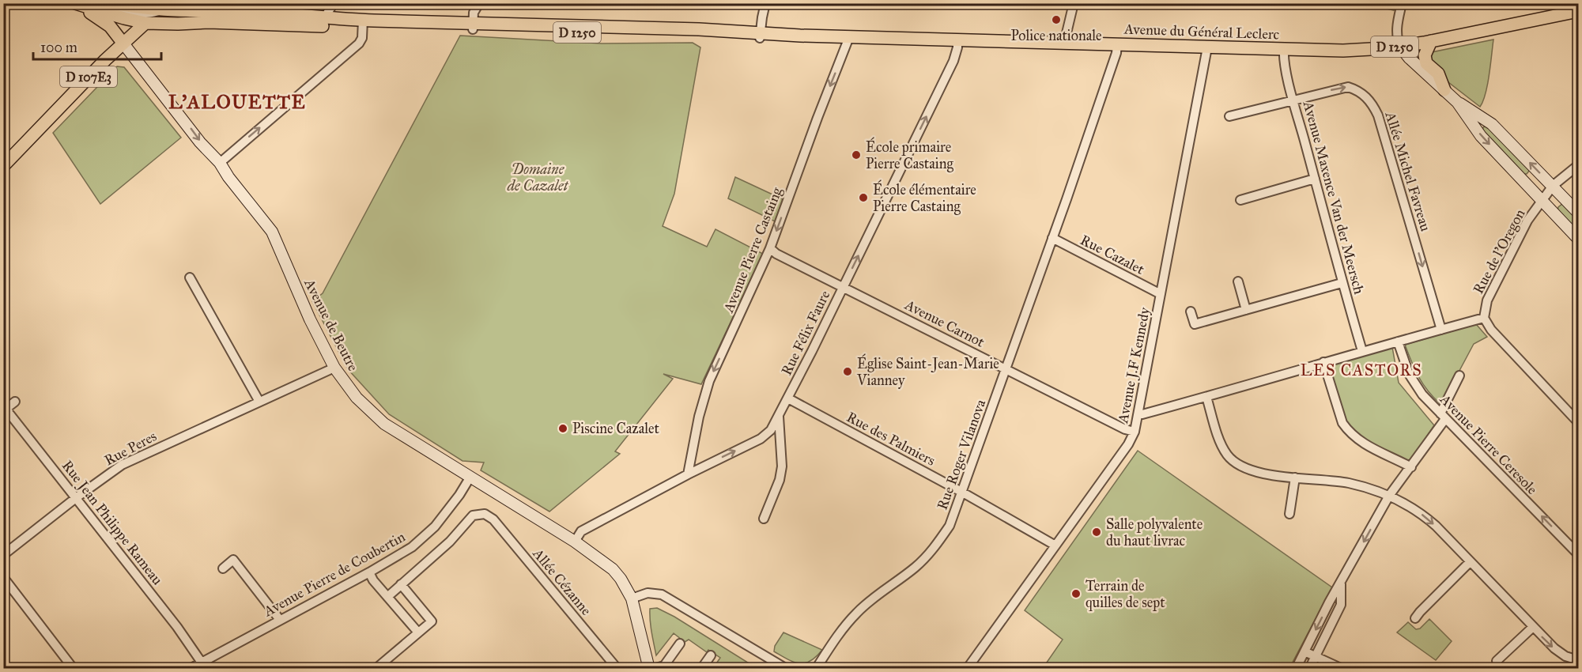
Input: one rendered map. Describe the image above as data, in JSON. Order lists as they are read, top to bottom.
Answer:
{
  "streets": {
    "main road": ["Avenue du Général Leclerc", "D 1250", "D 107E3"],
    "street": [
      "Allée Michel Favreau",
      "Avenue Maxence Van der Meersch",
      "Avenue Pierre Castaing",
      "Rue de l'Oregon",
      "Rue Cazalet",
      "Avenue Carnot",
      "Avenue de Beutre",
      "Rue Félix Faure",
      "Avenue J.F Kennedy",
      "Rue des Palmiers",
      "Avenue Pierre Ceresole",
      "Rue Peres",
      "Rue Roger Vilanova",
      "Rue Jean Philippe Rameau",
      "Avenue Pierre de Coubertin",
      "Allée Cézanne"
    ]
  },
  "crossings": [
    ["Avenue du Général Leclerc", "D 1250"],
    ["Avenue du Général Leclerc", "Avenue Maxence Van der Meersch"],
    ["Avenue du Général Leclerc", "Avenue Pierre Castaing"],
    ["Avenue du Général Leclerc", "Rue Félix Faure"],
    ["Avenue du Général Leclerc", "Avenue J.F Kennedy"],
    ["Avenue du Général Leclerc", "Rue Roger Vilanova"],
    ["D 107E3", "Avenue de Beutre"],
    ["Allée Michel Favreau", "Avenue Maxence Van der Meersch"],
    ["Avenue Pierre Castaing", "Avenue Carnot"],
    ["Avenue Pierre Castaing", "Rue Félix Faure"],
    ["Rue Cazalet", "Avenue J.F Kennedy"],
    ["Rue Cazalet", "Rue Roger Vilanova"],
    ["Avenue Carnot", "Rue Félix Faure"],
    ["Avenue Carnot", "Avenue J.F Kennedy"],
    ["Avenue Carnot", "Rue Roger Vilanova"],
    ["Avenue de Beutre", "Rue Félix Faure"],
    ["Avenue de Beutre", "Rue Peres"],
    ["Avenue de Beutre", "Avenue Pierre de Coubertin"],
    ["Rue Félix Faure", "Rue des Palmiers"],
    ["Avenue J.F Kennedy", "Rue des Palmiers"],
    ["Rue des Palmiers", "Rue Roger Vilanova"],
    ["Rue Peres", "Rue Jean Philippe Rameau"],
    ["Rue Jean Philippe Rameau", "Avenue Pierre de Coubertin"]
  ],
  "one_way": [
    "Allée Michel Favreau",
    "Avenue Pierre Castaing",
    "Rue Félix Faure",
    "Avenue Pierre Ceresole"
  ],
  "districts": ["L'ALOUETTE", "LES CASTORS"],
  "parks": ["Domaine de Cazalet"],
  "places": [
    "Police nationale",
    "École primaire Pierre Castaing",
    "École élémentaire Pierre Castaing",
    "Église Saint-Jean-Marie Vianney",
    "Piscine Cazalet",
    "Salle polyvalente du haut livrac",
    "Terrain de quilles de sept"
  ],
  "scale_bar": "100 m"
}
